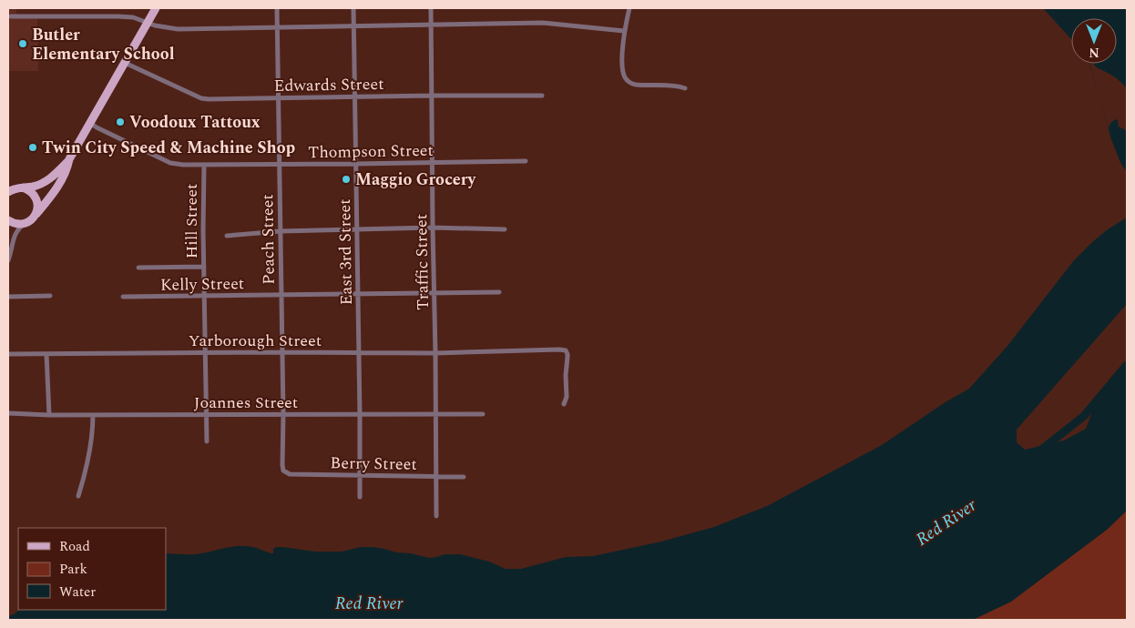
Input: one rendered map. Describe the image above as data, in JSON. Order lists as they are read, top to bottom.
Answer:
{
  "streets": {
    "street": [
      "Edwards Street",
      "Thompson Street",
      "Hill Street",
      "Peach Street",
      "East 3rd Street",
      "Traffic Street",
      "Kelly Street",
      "Yarborough Street",
      "Joannes Street",
      "Berry Street"
    ]
  },
  "crossings": [
    ["Edwards Street", "Peach Street"],
    ["Edwards Street", "East 3rd Street"],
    ["Edwards Street", "Traffic Street"],
    ["Thompson Street", "Hill Street"],
    ["Thompson Street", "Peach Street"],
    ["Thompson Street", "East 3rd Street"],
    ["Thompson Street", "Traffic Street"],
    ["Hill Street", "Kelly Street"],
    ["Hill Street", "Yarborough Street"],
    ["Hill Street", "Joannes Street"],
    ["Peach Street", "Kelly Street"],
    ["Peach Street", "Yarborough Street"],
    ["Peach Street", "Joannes Street"],
    ["Peach Street", "Berry Street"],
    ["East 3rd Street", "Kelly Street"],
    ["East 3rd Street", "Yarborough Street"],
    ["East 3rd Street", "Joannes Street"],
    ["East 3rd Street", "Berry Street"],
    ["Traffic Street", "Kelly Street"],
    ["Traffic Street", "Yarborough Street"],
    ["Traffic Street", "Joannes Street"],
    ["Traffic Street", "Berry Street"]
  ],
  "water": ["Red River"],
  "places": [
    "Butler Elementary School",
    "Voodoux Tattoux",
    "Twin City Speed & Machine Shop",
    "Maggio Grocery"
  ],
  "legend": ["Road", "Park", "Water"],
  "north": "bottom"
}
